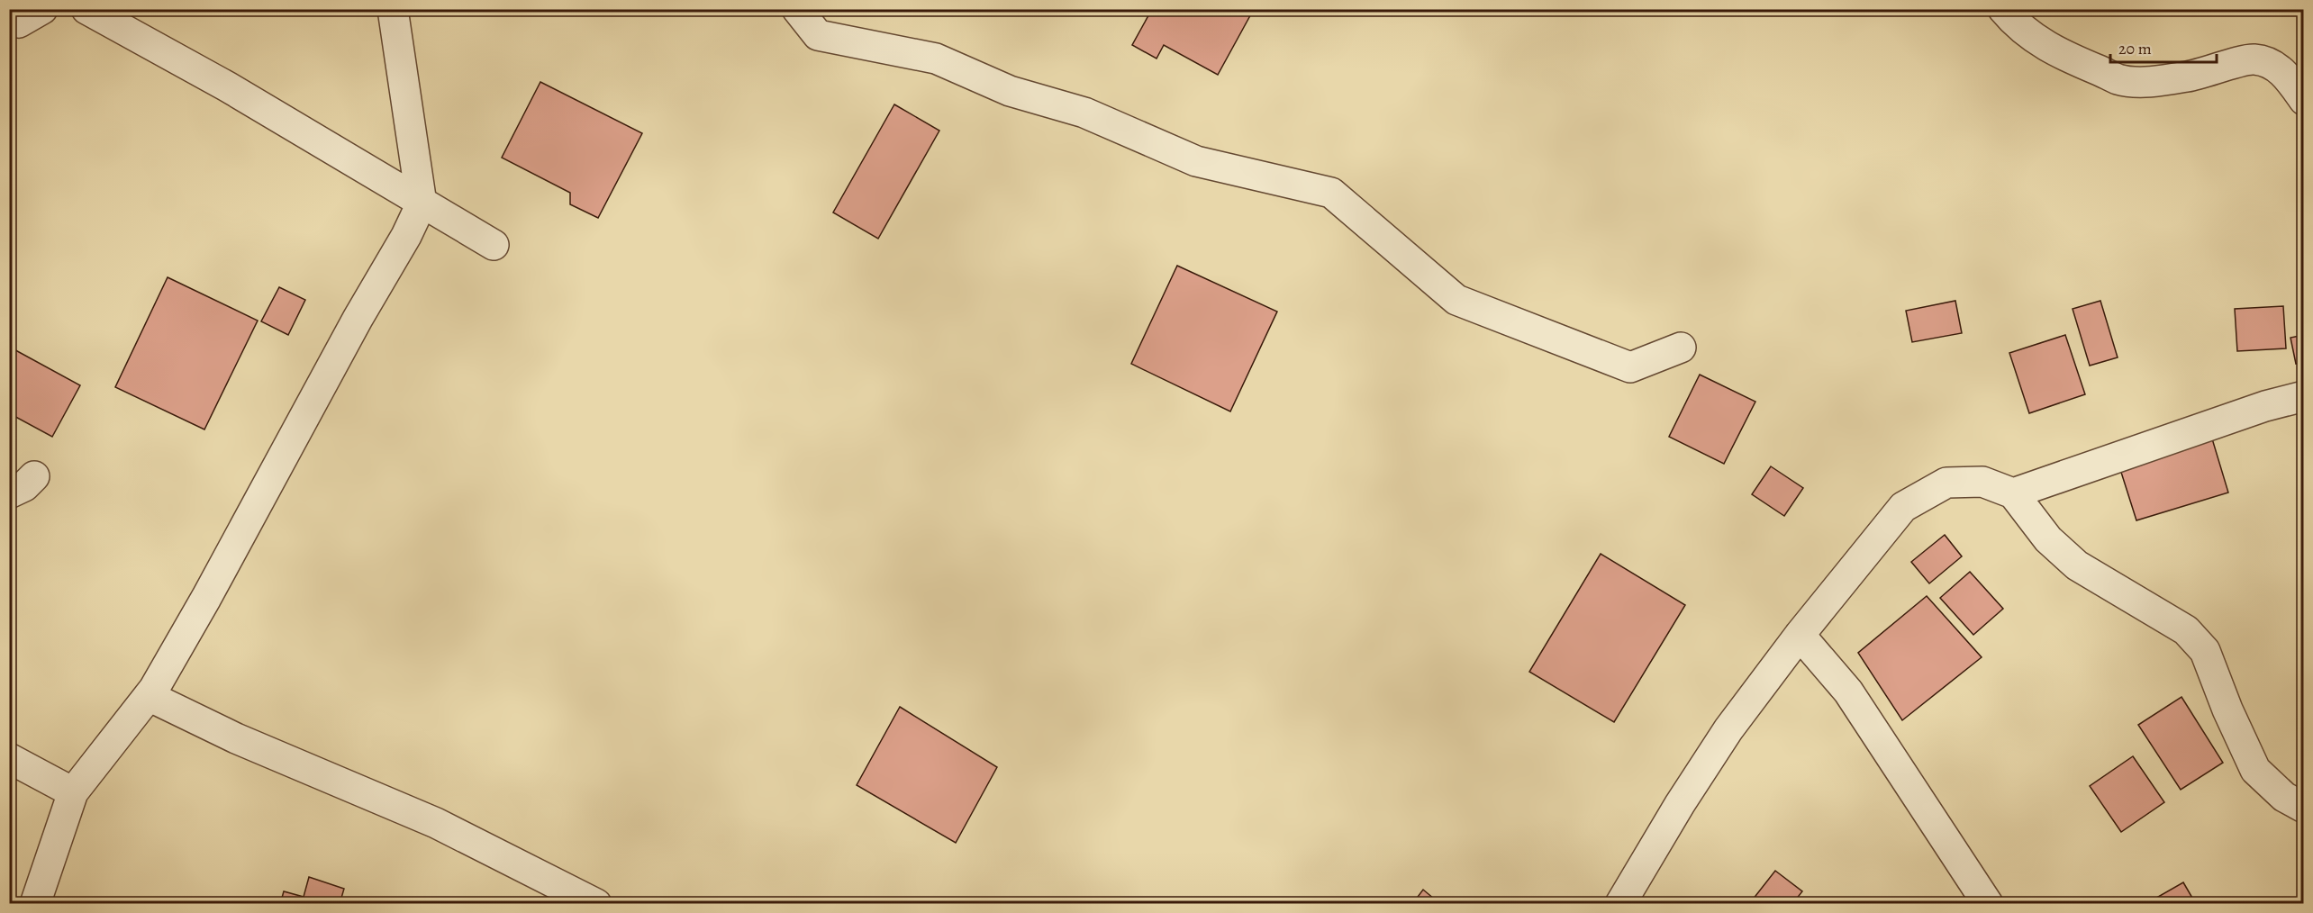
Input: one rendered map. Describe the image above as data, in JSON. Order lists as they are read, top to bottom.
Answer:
{
  "scale_bar": "20 m"
}
